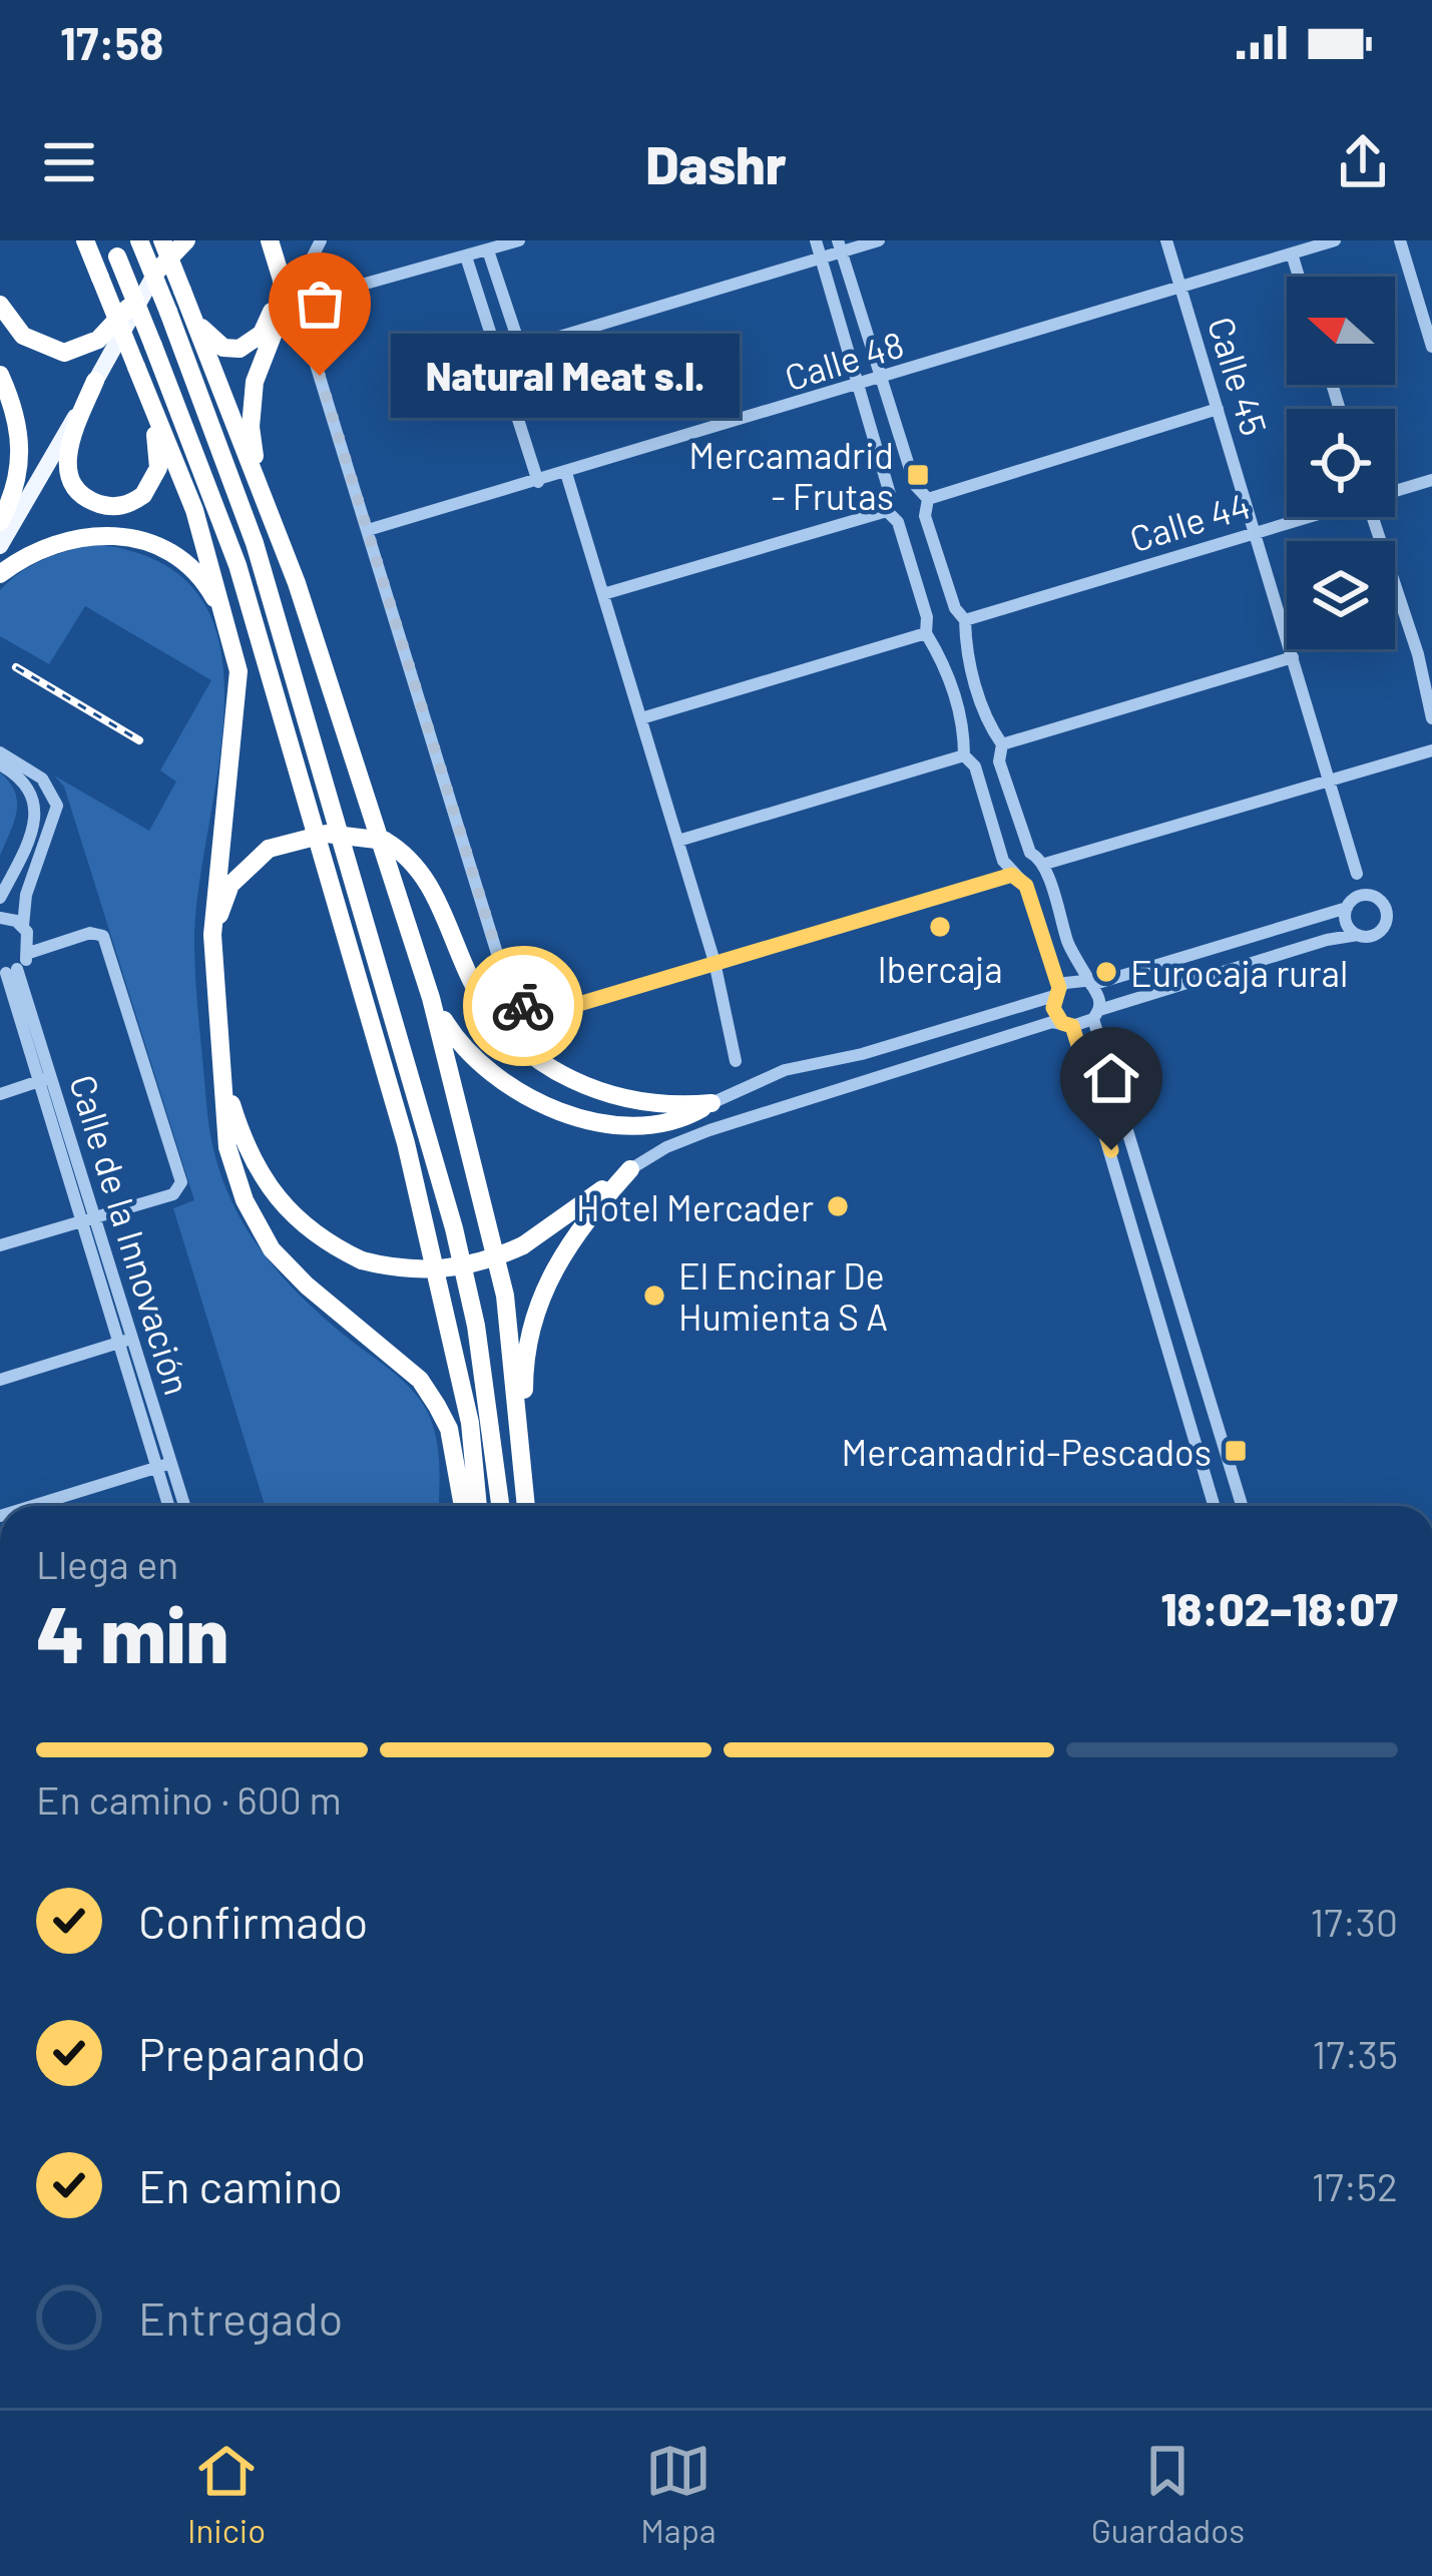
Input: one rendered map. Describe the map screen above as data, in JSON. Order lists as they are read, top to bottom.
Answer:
{
  "streets": {
    "street": [
      "Calle 48",
      "Calle 45",
      "Calle 44",
      "Calle de la Innovación"
    ]
  },
  "crossings": [
    ["Calle 48", "Calle 45"],
    ["Calle 45", "Calle 44"]
  ],
  "places": {
    "other": [
      "Natural Meat s.l.",
      "Ibercaja",
      "Eurocaja rural",
      "Hotel Mercader",
      "El Encinar De Humienta S A"
    ],
    "transit": ["Mercamadrid - Frutas", "Mercamadrid-Pescados"]
  },
  "north": "left",
  "page": {
    "status": "17:58",
    "header": "Dashr",
    "bubble": "Natural Meat s.l.",
    "heading": ["4 min", "Llega en", "18:02–18:07"],
    "bar": "En camino · 600 m",
    "list": [
      ["Confirmado", "17:30"],
      ["Preparando", "17:35"],
      ["En camino", "17:52"],
      "Entregado"
    ],
    "tabs": ["Inicio", "Mapa", "Guardados"]
  }
}
